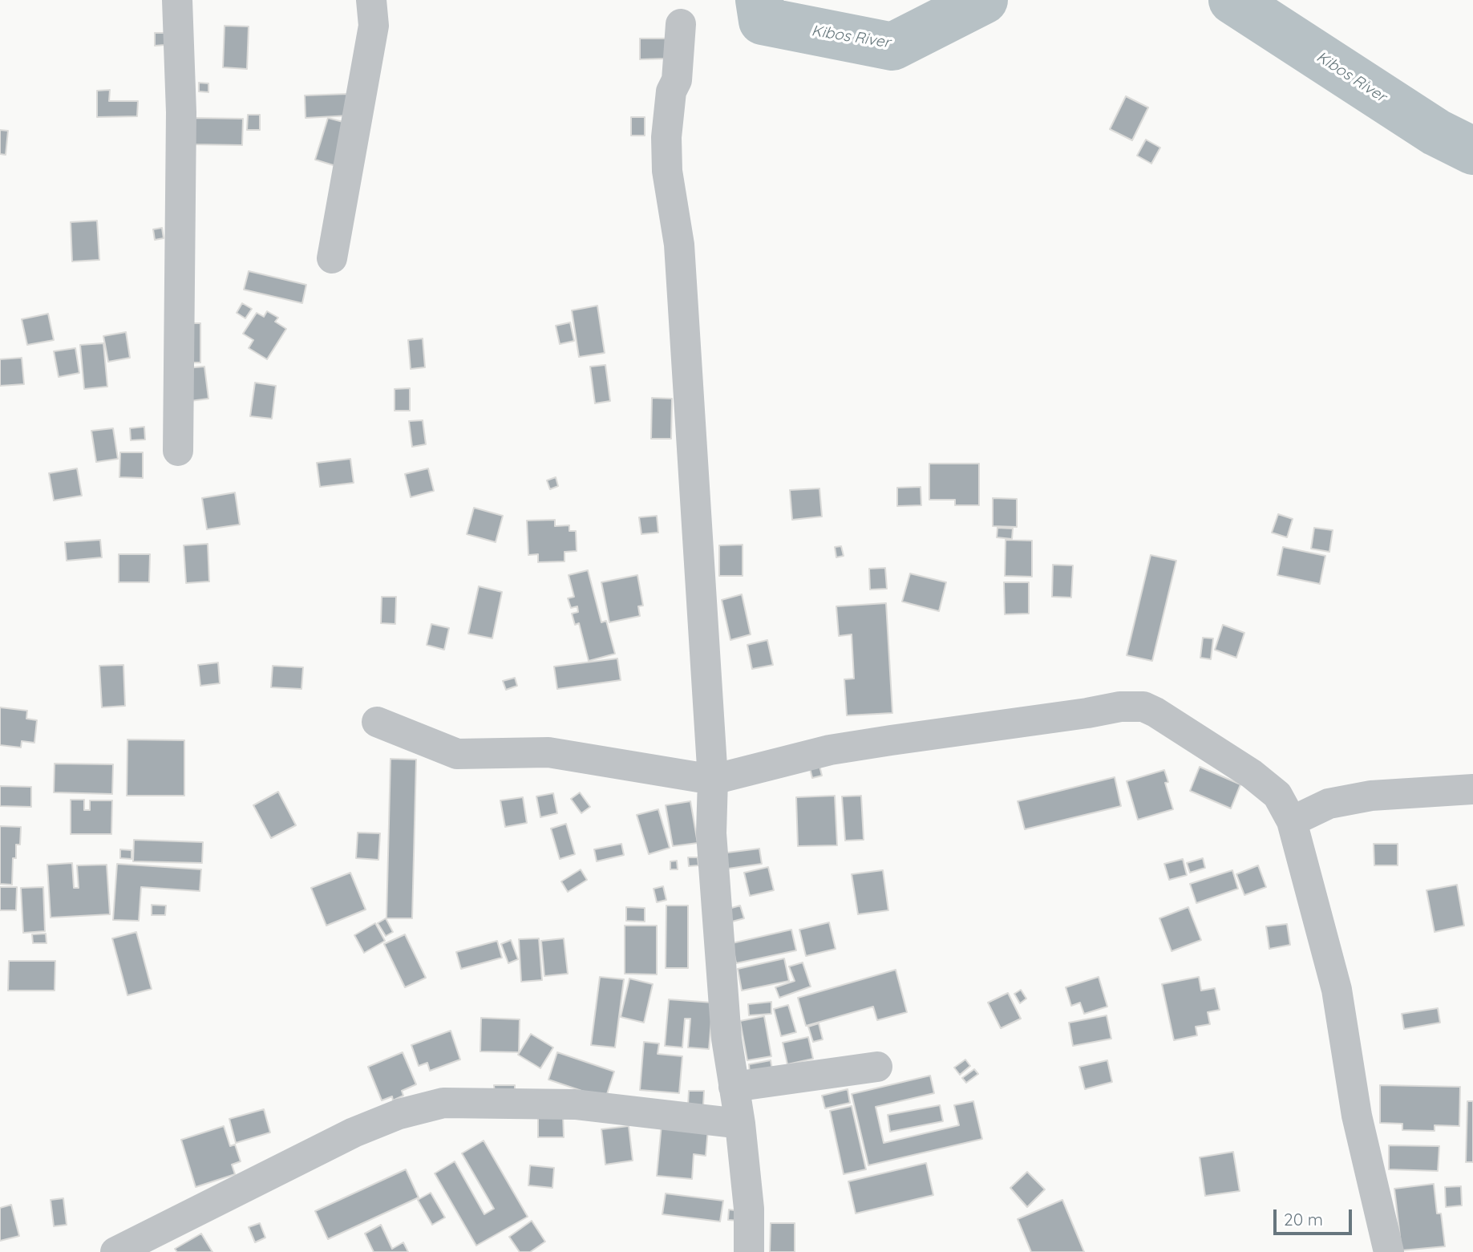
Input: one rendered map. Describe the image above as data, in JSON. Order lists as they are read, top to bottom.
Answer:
{
  "water": ["Kibos River"],
  "scale_bar": "20 m"
}
